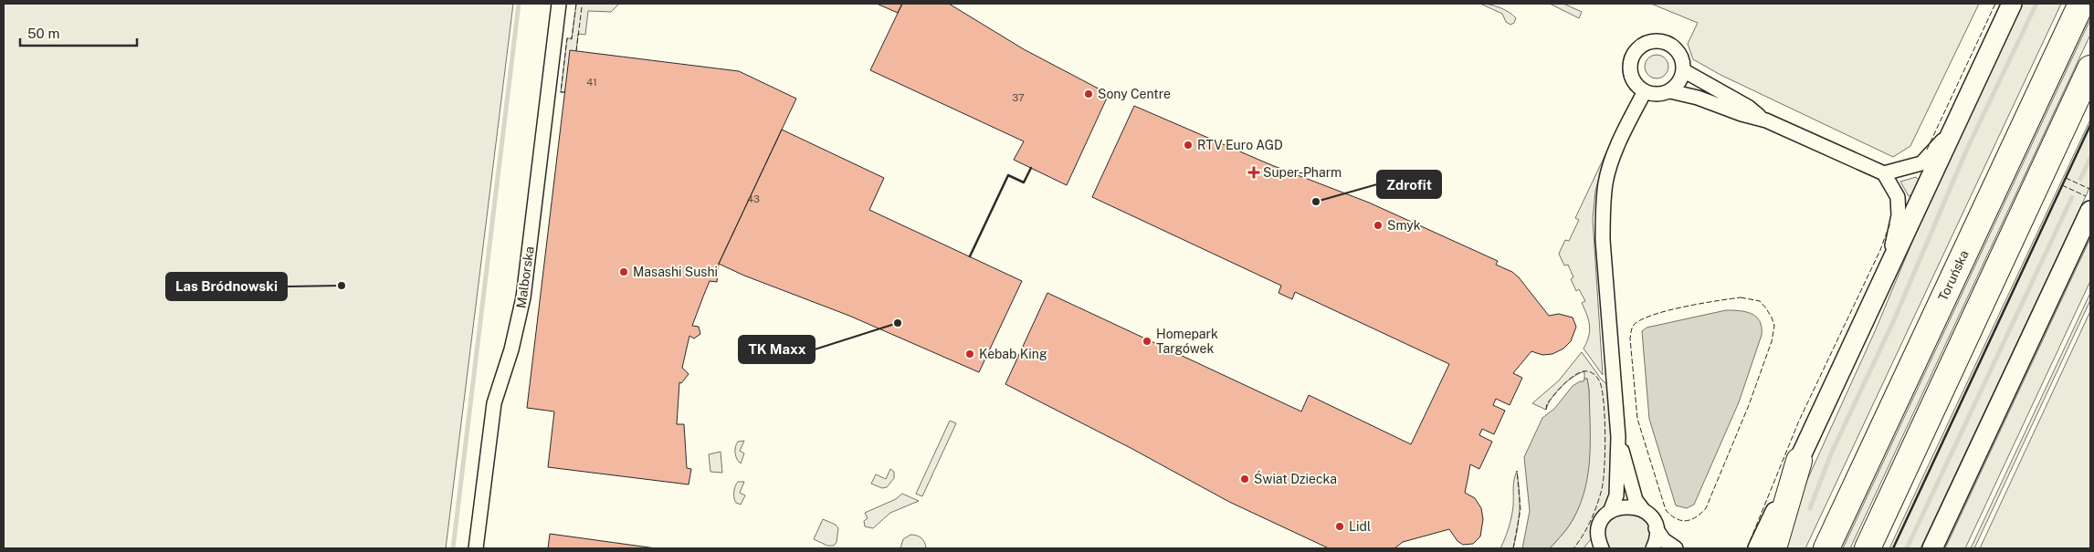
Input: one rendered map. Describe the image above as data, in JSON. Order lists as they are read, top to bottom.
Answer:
{
  "streets": {
    "highway": ["Toruńska"],
    "street": ["Malborska"]
  },
  "places": {
    "other": [
      "Sony Centre",
      "RTV Euro AGD",
      "Zdrofit",
      "Smyk",
      "Masashi Sushi",
      "Las Bródnowski",
      "TK Maxx",
      "Homepark Targówek",
      "Kebab King",
      "Świat Dziecka",
      "Lidl"
    ],
    "health": ["Super-Pharm"]
  },
  "house_numbers": ["41", "37", "43"],
  "scale_bar": "50 m"
}
